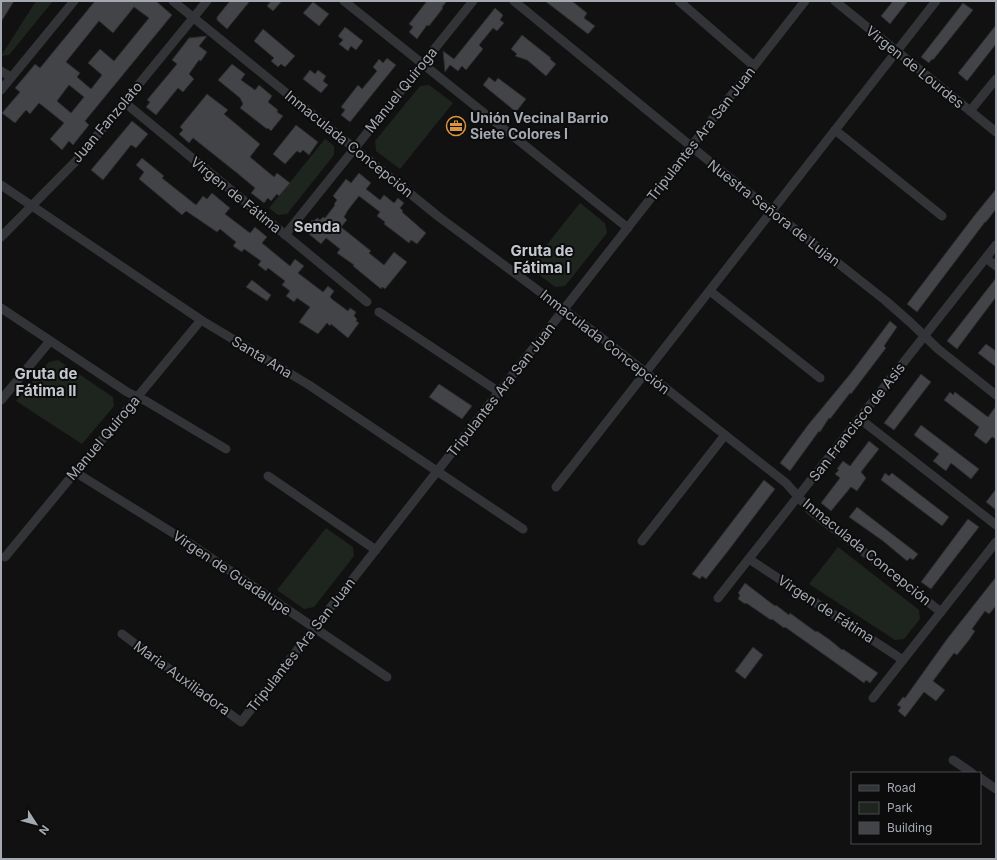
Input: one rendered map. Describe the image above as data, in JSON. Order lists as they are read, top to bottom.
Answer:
{
  "streets": {
    "street": [
      "Virgen de Lourdes",
      "Manuel Quiroga",
      "Juan Fanzolato",
      "Tripulantes Ara San Juan",
      "Inmaculada Concepción",
      "Virgen de Fátima",
      "Nuestra Señora de Lujan",
      "Santa Ana",
      "San Francisco de Asis",
      "Virgen de Guadalupe",
      "Maria Auxiliadora"
    ]
  },
  "crossings": [
    ["Manuel Quiroga", "Inmaculada Concepción"],
    ["Manuel Quiroga", "Virgen de Fátima"],
    ["Manuel Quiroga", "Santa Ana"],
    ["Manuel Quiroga", "Virgen de Guadalupe"],
    ["Juan Fanzolato", "Inmaculada Concepción"],
    ["Juan Fanzolato", "Virgen de Fátima"],
    ["Juan Fanzolato", "Santa Ana"],
    ["Tripulantes Ara San Juan", "Inmaculada Concepción"],
    ["Tripulantes Ara San Juan", "Nuestra Señora de Lujan"],
    ["Tripulantes Ara San Juan", "Santa Ana"],
    ["Tripulantes Ara San Juan", "Virgen de Guadalupe"],
    ["Tripulantes Ara San Juan", "Maria Auxiliadora"],
    ["Inmaculada Concepción", "San Francisco de Asis"],
    ["Virgen de Fátima", "San Francisco de Asis"],
    ["Nuestra Señora de Lujan", "San Francisco de Asis"]
  ],
  "districts": ["Senda", "Gruta de Fátima I", "Gruta de Fátima II"],
  "places": {
    "office": ["Unión Vecinal Barrio Siete Colores I"]
  },
  "legend": ["Road", "Park", "Building"],
  "north": "bottom right"
}
